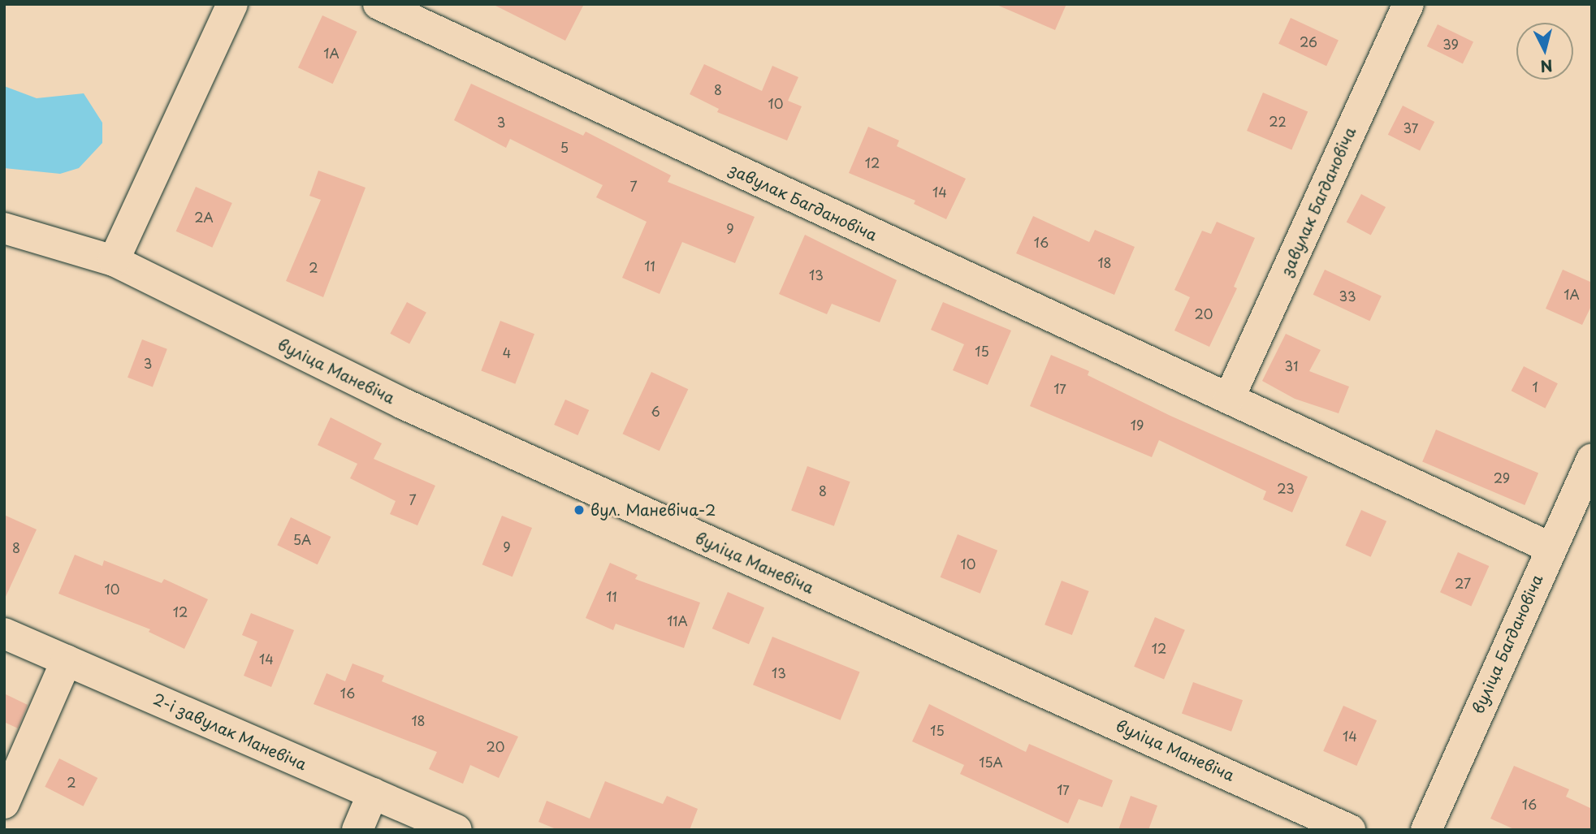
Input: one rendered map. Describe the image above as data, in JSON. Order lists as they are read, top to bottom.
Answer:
{
  "streets": {
    "street": [
      "завулак Багдановіча",
      "вуліца Маневіча",
      "вуліца Багдановіча",
      "2-і завулак Маневіча"
    ]
  },
  "crossings": [
    ["завулак Багдановіча", "вуліца Багдановіча"]
  ],
  "places": ["вул. Маневіча-2"],
  "house_numbers": [
    "26",
    "39",
    "1А",
    "8",
    "10",
    "22",
    "3",
    "37",
    "5",
    "12",
    "7",
    "14",
    "2А",
    "9",
    "16",
    "18",
    "11",
    "2",
    "13",
    "1А",
    "33",
    "20",
    "15",
    "4",
    "3",
    "31",
    "1",
    "17",
    "6",
    "19",
    "29",
    "23",
    "8",
    "7",
    "5А",
    "9",
    "8",
    "10",
    "27",
    "10",
    "11",
    "12",
    "11А",
    "12",
    "14",
    "13",
    "16",
    "18",
    "15",
    "14",
    "20",
    "15А",
    "2",
    "17",
    "16"
  ],
  "north": "bottom"
}
